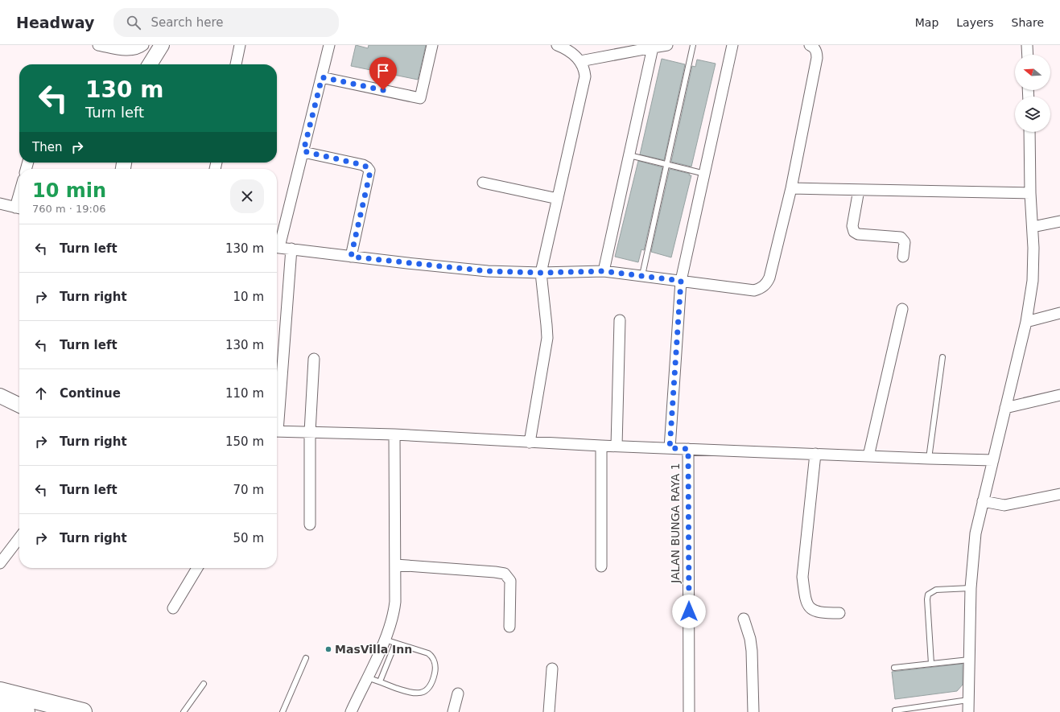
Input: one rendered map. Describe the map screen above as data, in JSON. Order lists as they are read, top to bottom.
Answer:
{
  "streets": {
    "street": ["JALAN BUNGA RAYA 1"]
  },
  "places": ["MasVilla Inn"],
  "north": "left",
  "page": {
    "header": "Headway",
    "search": "Search here",
    "nav": ["Map", "Layers", "Share"],
    "turn": ["130 m", "Turn left"],
    "then": "Then",
    "heading": ["10 min", "760 m · 19:06"],
    "list": [
      {
        "name": "Turn left",
        "value": "130 m"
      },
      {
        "name": "Turn right",
        "value": "10 m"
      },
      {
        "name": "Turn left",
        "value": "130 m"
      },
      {
        "name": "Continue",
        "value": "110 m"
      },
      {
        "name": "Turn right",
        "value": "150 m"
      },
      {
        "name": "Turn left",
        "value": "70 m"
      },
      {
        "name": "Turn right",
        "value": "50 m"
      }
    ]
  }
}
